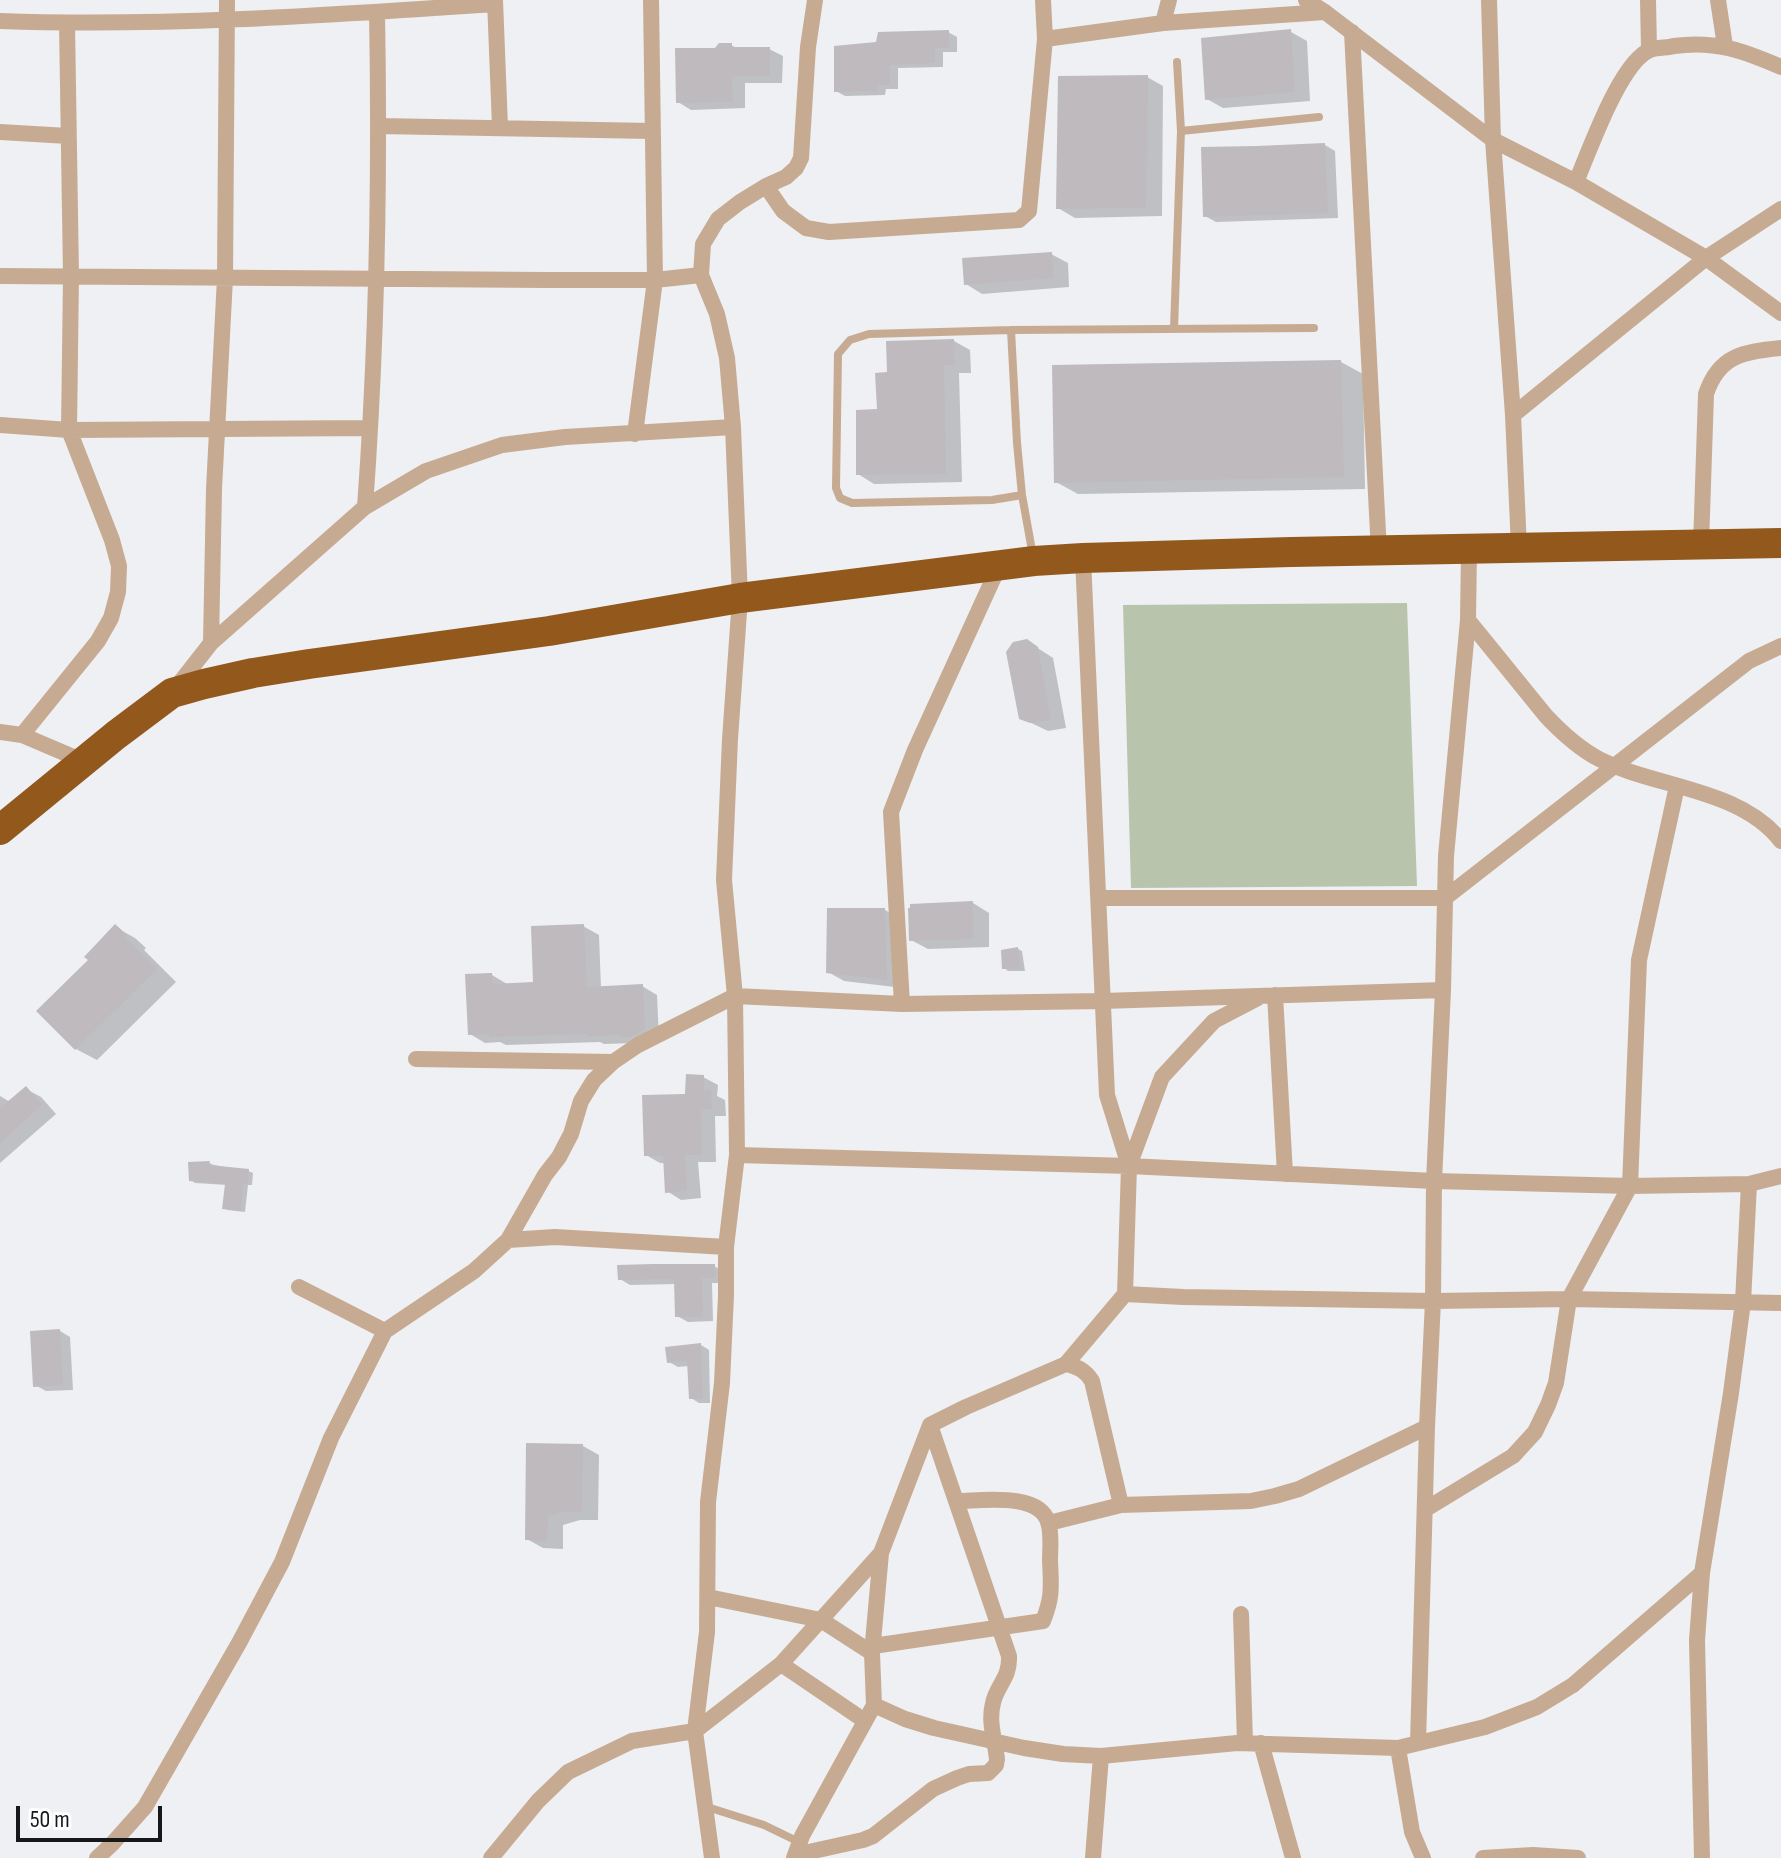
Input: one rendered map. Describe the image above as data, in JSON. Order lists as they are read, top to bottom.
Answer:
{
  "scale_bar": "50 m"
}
